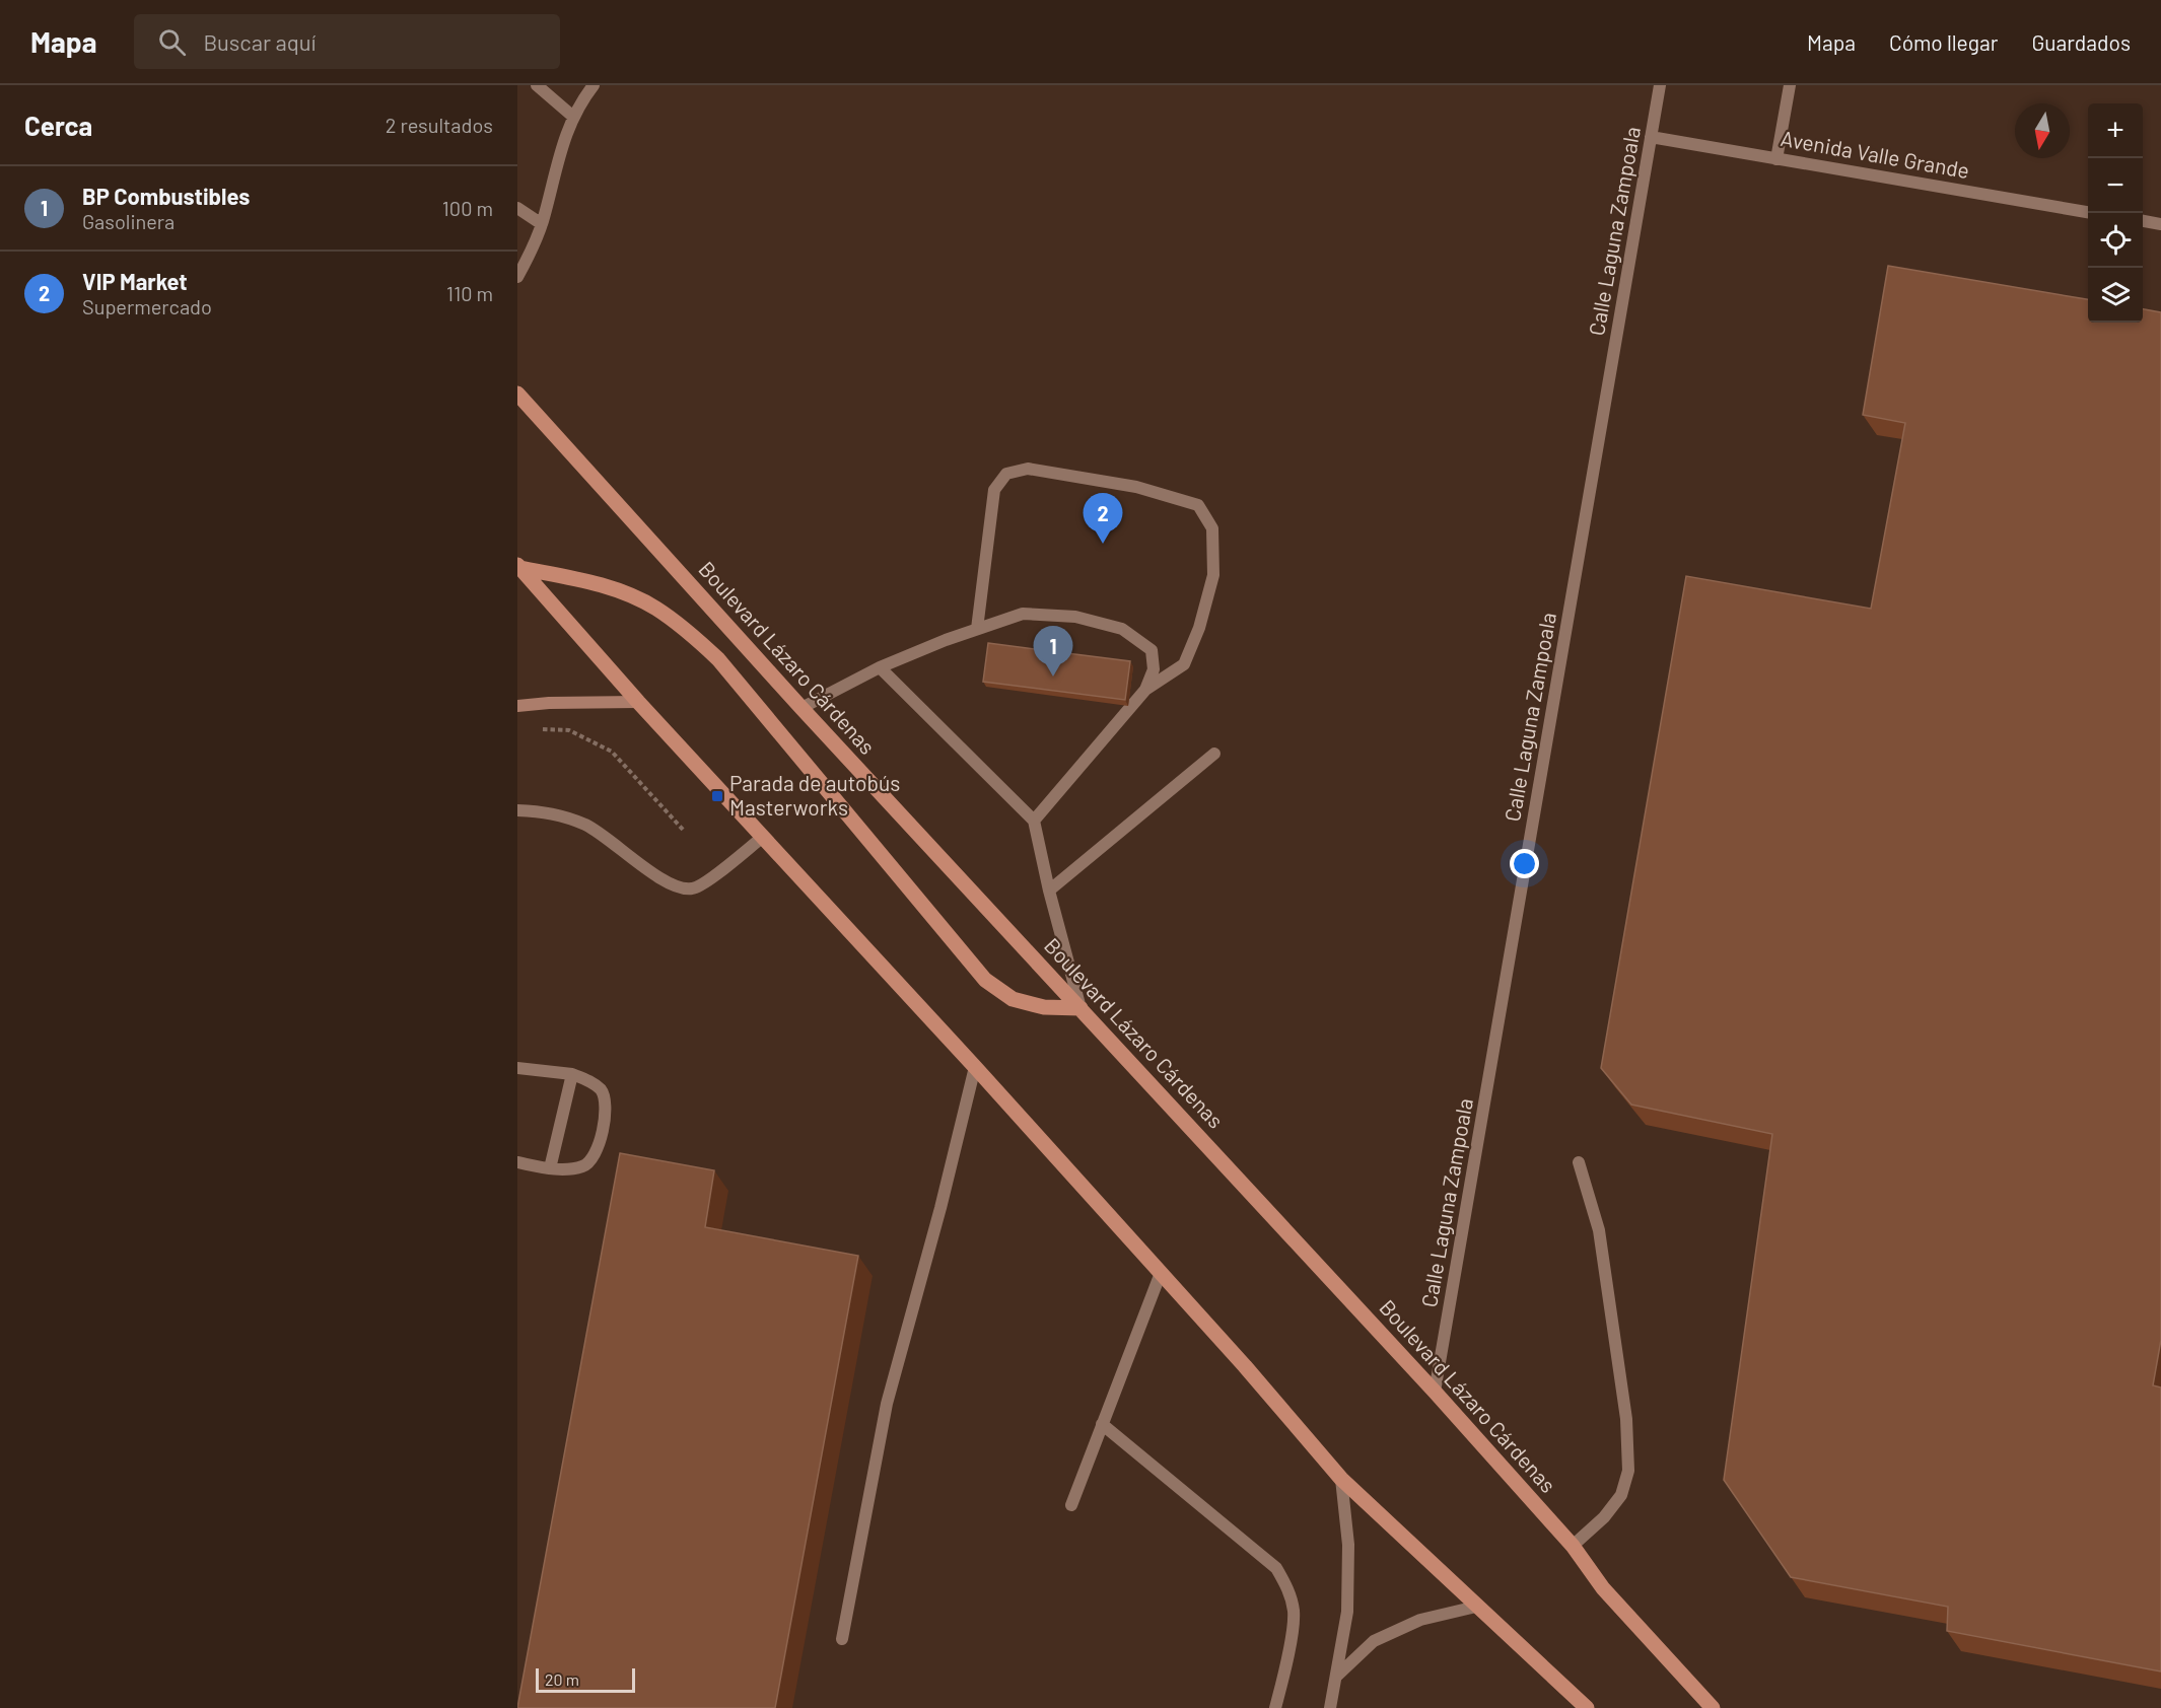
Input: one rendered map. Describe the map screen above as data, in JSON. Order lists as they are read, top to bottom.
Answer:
{
  "streets": {
    "main road": ["Boulevard Lázaro Cárdenas"],
    "street": ["Avenida Valle Grande", "Calle Laguna Zampoala"]
  },
  "crossings": [
    ["Avenida Valle Grande", "Calle Laguna Zampoala"],
    ["Calle Laguna Zampoala", "Boulevard Lázaro Cárdenas"]
  ],
  "places": {
    "transit": ["Parada de autobús Masterworks"]
  },
  "scale_bar": "20 m",
  "north": "bottom",
  "page": {
    "header": "Mapa",
    "search": "Buscar aquí",
    "nav": ["Mapa", "Cómo llegar", "Guardados"],
    "heading": ["Cerca", "2 resultados"],
    "map_buttons": ["+", "−"],
    "list": [
      {
        "mark": "1",
        "name": "BP Combustibles",
        "note": "Gasolinera",
        "value": "100 m"
      },
      {
        "mark": "2",
        "name": "VIP Market",
        "note": "Supermercado",
        "value": "110 m"
      }
    ],
    "pins": ["2", "1"],
    "scale": "20 m"
  }
}
